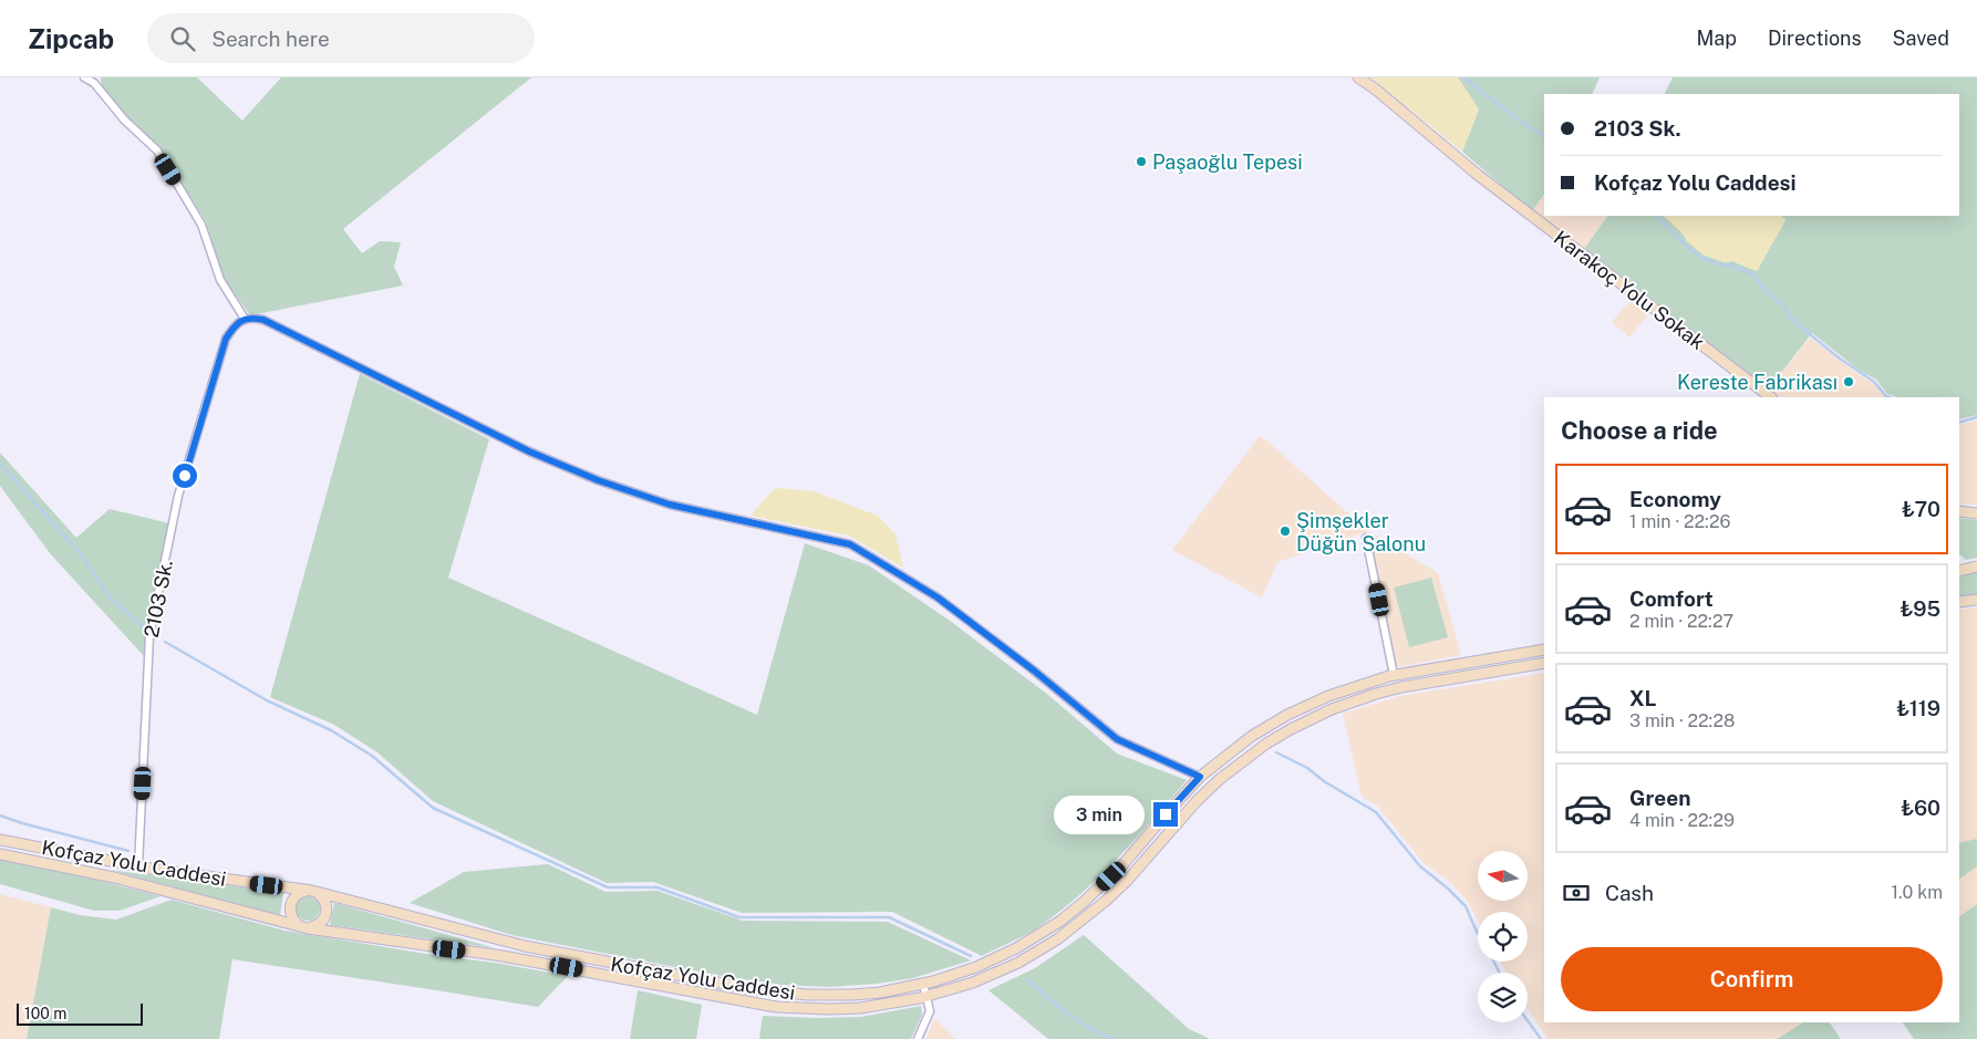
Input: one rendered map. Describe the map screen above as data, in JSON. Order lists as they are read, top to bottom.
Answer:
{
  "streets": {
    "main road": ["Karakoç Yolu Sokak", "Kofçaz Yolu Caddesi"],
    "street": ["2103 Sk."]
  },
  "crossings": [
    ["2103 Sk.", "Kofçaz Yolu Caddesi"]
  ],
  "places": ["Paşaoğlu Tepesi", "Kereste Fabrikası", "Şimşekler Düğün Salonu"],
  "scale_bar": "100 m",
  "north": "left",
  "page": {
    "header": "Zipcab",
    "search": "Search here",
    "nav": ["Map", "Directions", "Saved"],
    "banner": ["2103 Sk.", "Kofçaz Yolu Caddesi"],
    "heading": "Choose a ride",
    "list": [
      {
        "name": "Economy",
        "note": "1 min · 22:26",
        "value": "₺70"
      },
      {
        "name": "Comfort",
        "note": "2 min · 22:27",
        "value": "₺95"
      },
      {
        "name": "XL",
        "note": "3 min · 22:28",
        "value": "₺119"
      },
      {
        "name": "Green",
        "note": "4 min · 22:29",
        "value": "₺60"
      }
    ],
    "bubble": "3 min",
    "pay": ["Cash", "1.0 km"],
    "buttons": "Confirm",
    "scale": "100 m"
  }
}
